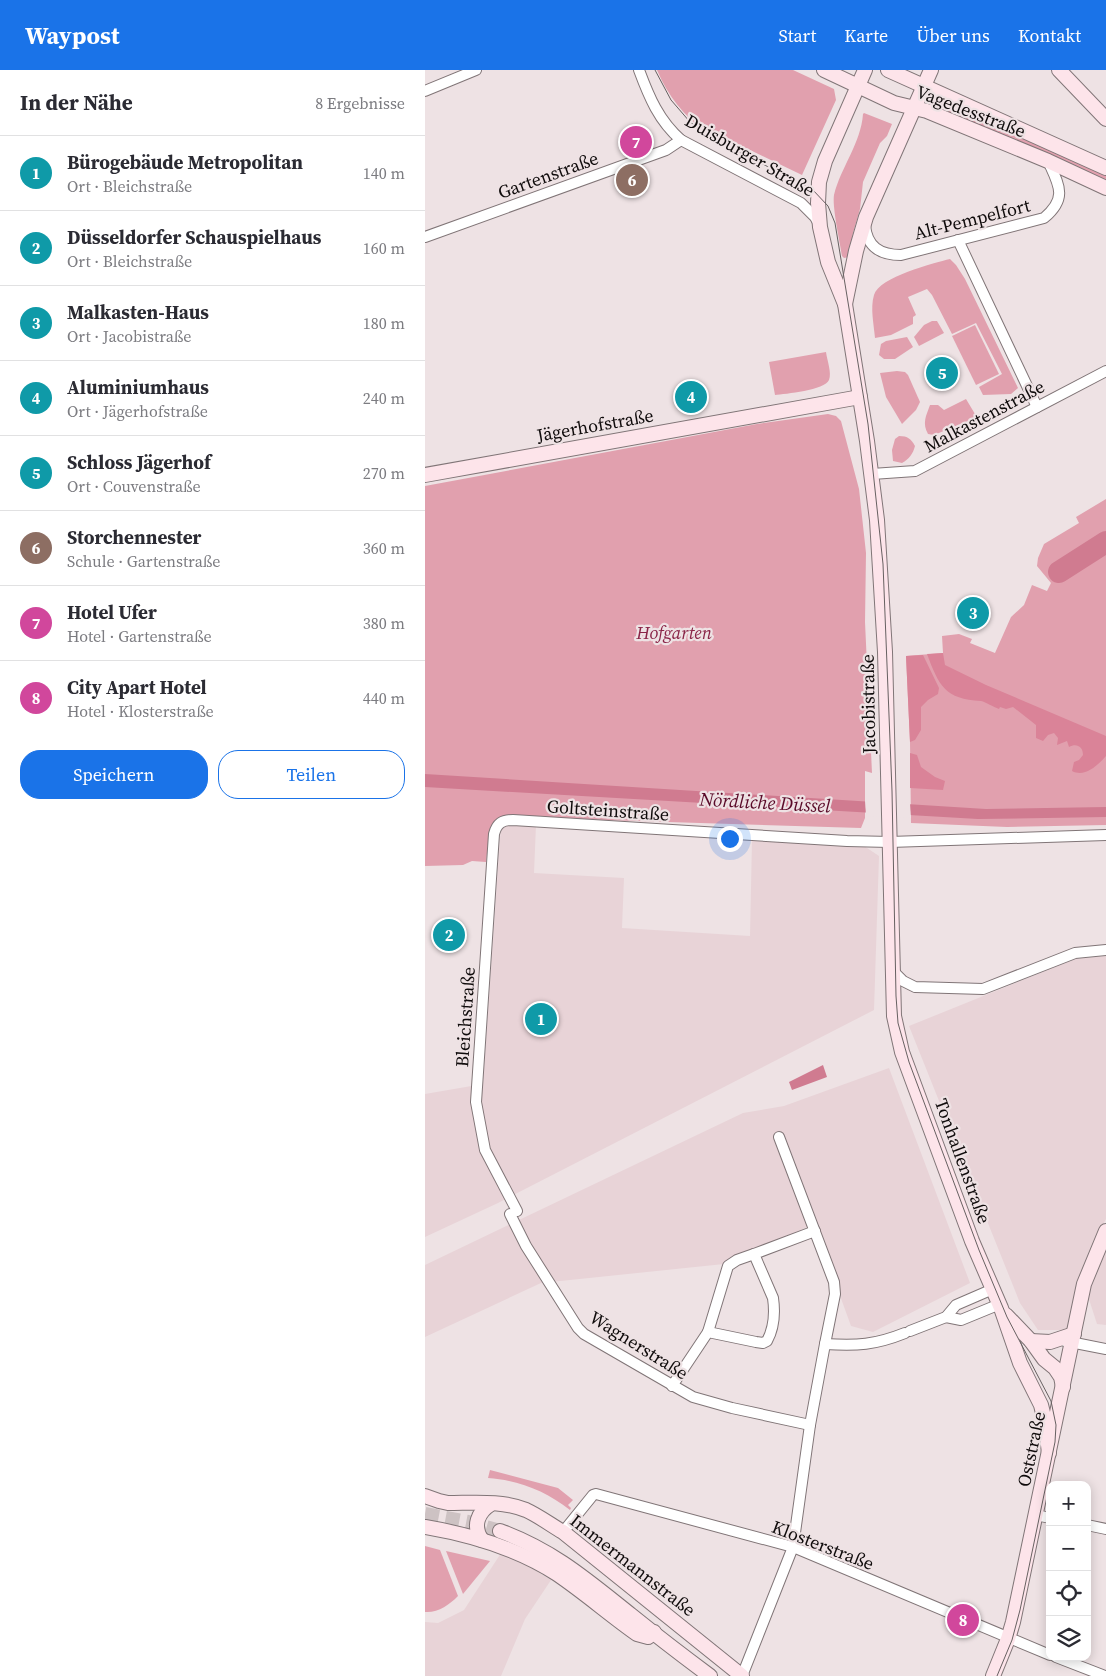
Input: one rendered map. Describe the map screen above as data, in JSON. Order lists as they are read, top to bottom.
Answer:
{
  "streets": {
    "main road": [
      "Vagedesstraße",
      "Duisburger Straße",
      "Jägerhofstraße",
      "Jacobistraße",
      "Tonhallenstraße",
      "Oststraße",
      "Immermannstraße"
    ],
    "street": [
      "Gartenstraße",
      "Alt-Pempelfort",
      "Malkastenstraße",
      "Goltsteinstraße",
      "Bleichstraße",
      "Wagnerstraße",
      "Klosterstraße"
    ]
  },
  "crossings": [
    ["Vagedesstraße", "Duisburger Straße"],
    ["Vagedesstraße", "Alt-Pempelfort"],
    ["Duisburger Straße", "Gartenstraße"],
    ["Duisburger Straße", "Alt-Pempelfort"],
    ["Duisburger Straße", "Jägerhofstraße"],
    ["Duisburger Straße", "Jacobistraße"],
    ["Malkastenstraße", "Jacobistraße"],
    ["Jägerhofstraße", "Jacobistraße"],
    ["Jacobistraße", "Goltsteinstraße"],
    ["Jacobistraße", "Tonhallenstraße"],
    ["Goltsteinstraße", "Bleichstraße"],
    ["Bleichstraße", "Wagnerstraße"],
    ["Tonhallenstraße", "Oststraße"],
    ["Oststraße", "Klosterstraße"],
    ["Klosterstraße", "Immermannstraße"]
  ],
  "water": ["Nördliche Düssel"],
  "parks": ["Hofgarten"],
  "page": {
    "header": "Waypost",
    "nav": [
      "Start",
      "Karte",
      "Über uns",
      "Kontakt"
    ],
    "heading": ["In der Nähe", "8 Ergebnisse"],
    "pins": [
      "7",
      "6",
      "5",
      "4",
      "3",
      "2",
      "1",
      "8"
    ],
    "list": [
      {
        "mark": "1",
        "name": "Bürogebäude Metropolitan",
        "note": "Ort · Bleichstraße",
        "value": "140 m"
      },
      {
        "mark": "2",
        "name": "Düsseldorfer Schauspielhaus",
        "note": "Ort · Bleichstraße",
        "value": "160 m"
      },
      {
        "mark": "3",
        "name": "Malkasten-Haus",
        "note": "Ort · Jacobistraße",
        "value": "180 m"
      },
      {
        "mark": "4",
        "name": "Aluminiumhaus",
        "note": "Ort · Jägerhofstraße",
        "value": "240 m"
      },
      {
        "mark": "5",
        "name": "Schloss Jägerhof",
        "note": "Ort · Couvenstraße",
        "value": "270 m"
      },
      {
        "mark": "6",
        "name": "Storchennester",
        "note": "Schule · Gartenstraße",
        "value": "360 m"
      },
      {
        "mark": "7",
        "name": "Hotel Ufer",
        "note": "Hotel · Gartenstraße",
        "value": "380 m"
      },
      {
        "mark": "8",
        "name": "City Apart Hotel",
        "note": "Hotel · Klosterstraße",
        "value": "440 m"
      }
    ],
    "buttons": ["Speichern", "Teilen"],
    "map_buttons": ["+", "−"]
  }
}
